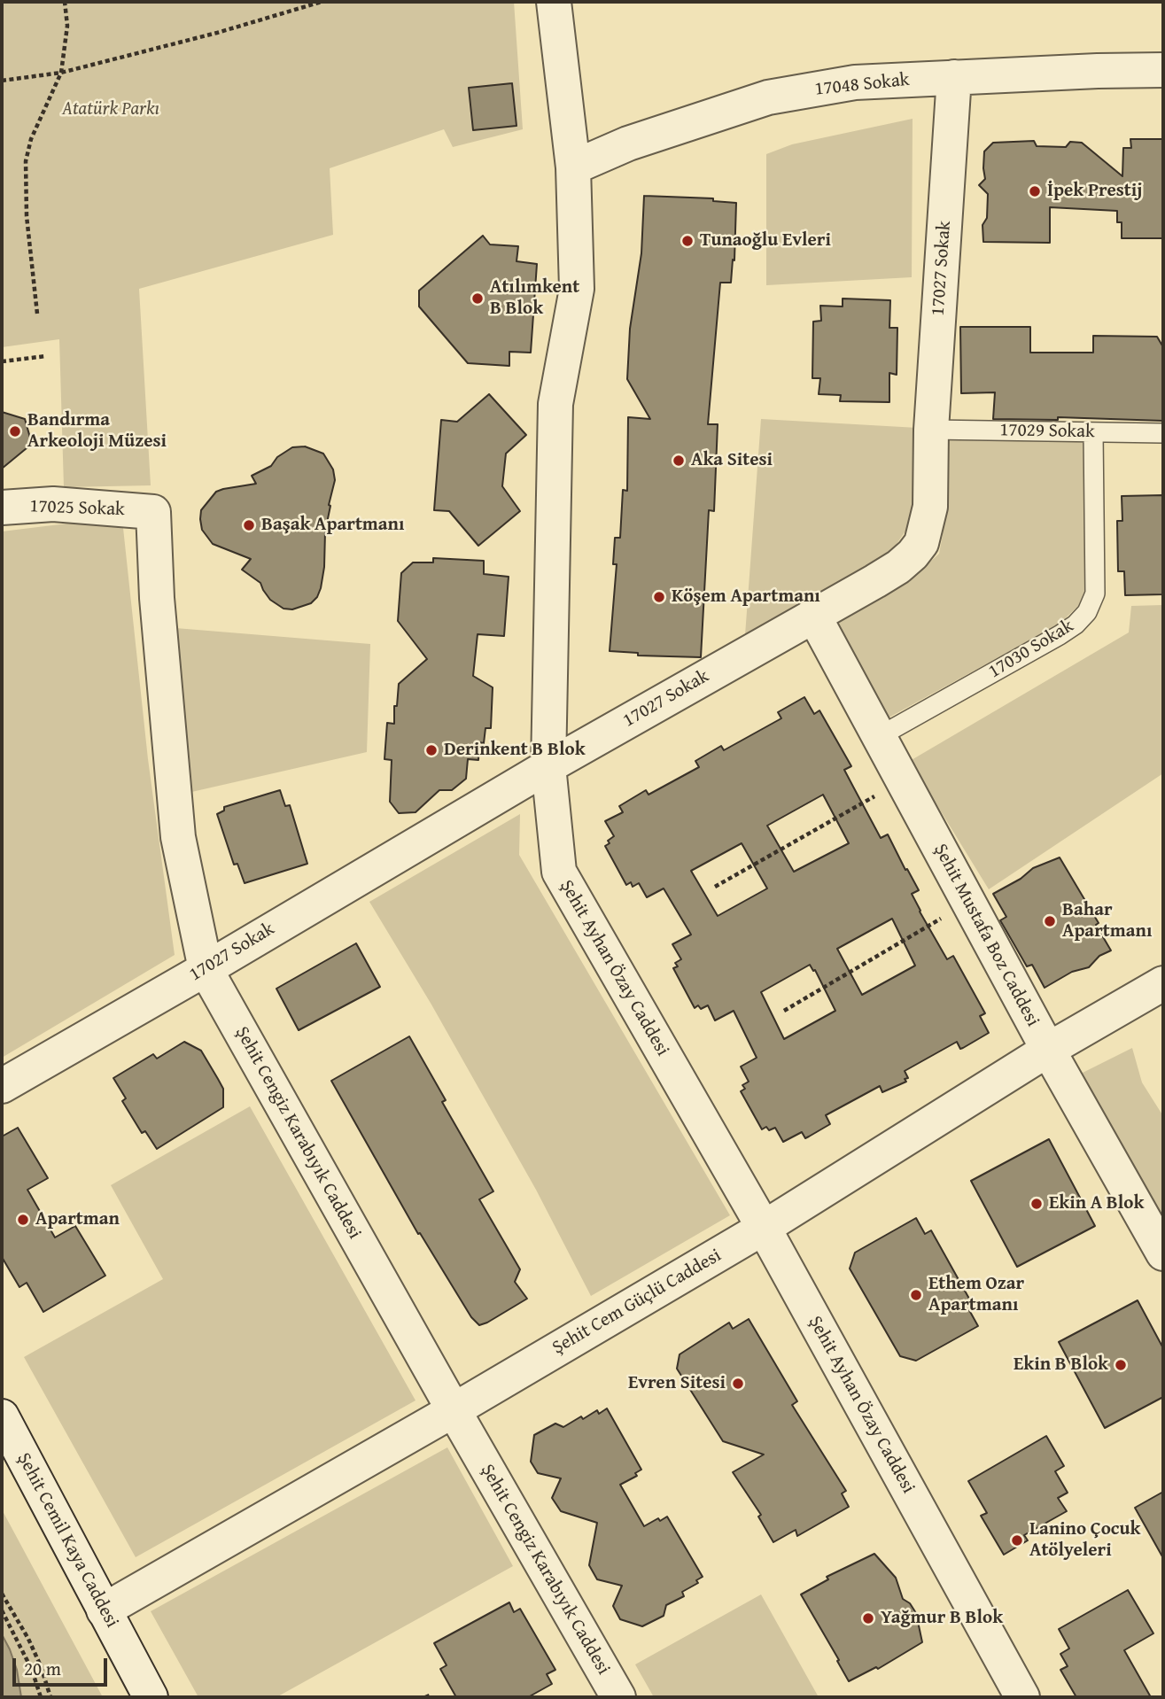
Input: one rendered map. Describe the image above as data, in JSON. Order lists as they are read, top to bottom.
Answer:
{
  "streets": {
    "street": [
      "17048 Sokak",
      "17027 Sokak",
      "17025 Sokak",
      "Şehit Mustafa Boz Caddesi",
      "Şehit Ayhan Özay Caddesi",
      "Şehit Cengiz Karabıyık Caddesi",
      "Şehit Cem Güçlü Caddesi",
      "Şehit Cemil Kaya Caddesi"
    ],
    "lane": ["17029 Sokak", "17030 Sokak"]
  },
  "crossings": [
    ["17048 Sokak", "17027 Sokak"],
    ["17048 Sokak", "Şehit Ayhan Özay Caddesi"],
    ["17027 Sokak", "17029 Sokak"],
    ["17027 Sokak", "Şehit Mustafa Boz Caddesi"],
    ["17027 Sokak", "Şehit Ayhan Özay Caddesi"],
    ["17027 Sokak", "Şehit Cengiz Karabıyık Caddesi"],
    ["17029 Sokak", "17030 Sokak"],
    ["17025 Sokak", "Şehit Cengiz Karabıyık Caddesi"],
    ["17030 Sokak", "Şehit Mustafa Boz Caddesi"],
    ["Şehit Mustafa Boz Caddesi", "Şehit Cem Güçlü Caddesi"],
    ["Şehit Ayhan Özay Caddesi", "Şehit Cem Güçlü Caddesi"],
    ["Şehit Cengiz Karabıyık Caddesi", "Şehit Cem Güçlü Caddesi"],
    ["Şehit Cem Güçlü Caddesi", "Şehit Cemil Kaya Caddesi"]
  ],
  "parks": ["Atatürk Parkı"],
  "places": [
    "İpek Prestij",
    "Tunaoğlu Evleri",
    "Atılımkent B Blok",
    "Bandırma Arkeoloji Müzesi",
    "Aka Sitesi",
    "Başak Apartmanı",
    "Köşem Apartmanı",
    "Derinkent B Blok",
    "Bahar Apartmanı",
    "Ekin A Blok",
    "Apartman",
    "Ethem Ozar Apartmanı",
    "Ekin B Blok",
    "Evren Sitesi",
    "Lanino Çocuk Atölyeleri",
    "Yağmur B Blok"
  ],
  "scale_bar": "20 m"
}
